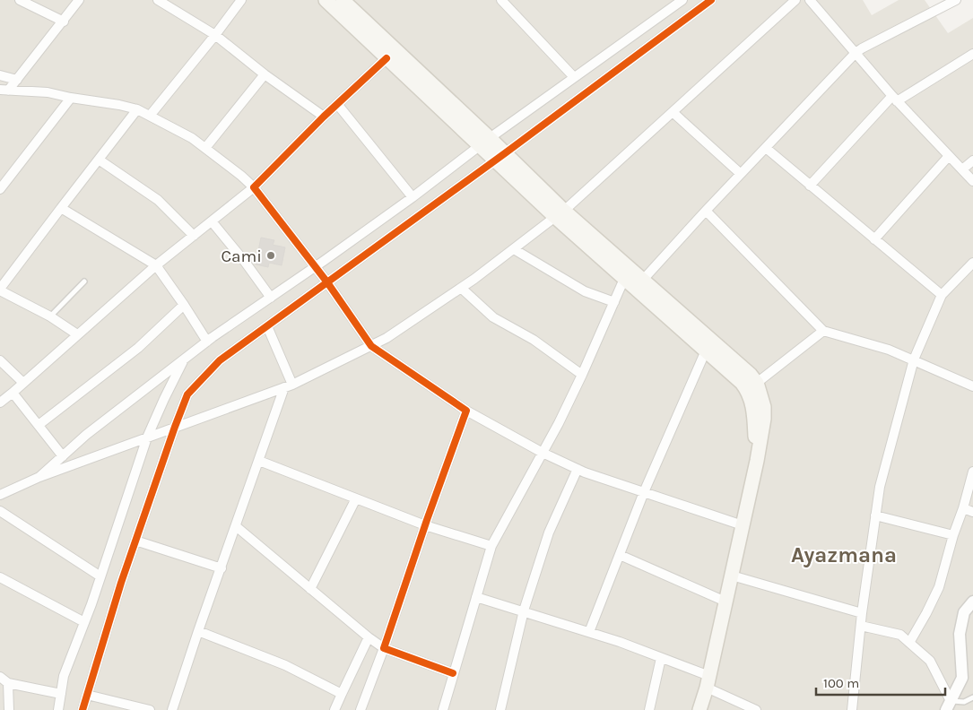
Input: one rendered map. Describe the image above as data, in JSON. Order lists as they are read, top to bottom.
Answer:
{
  "districts": ["Ayazmana"],
  "places": ["Cami"],
  "scale_bar": "100 m"
}
